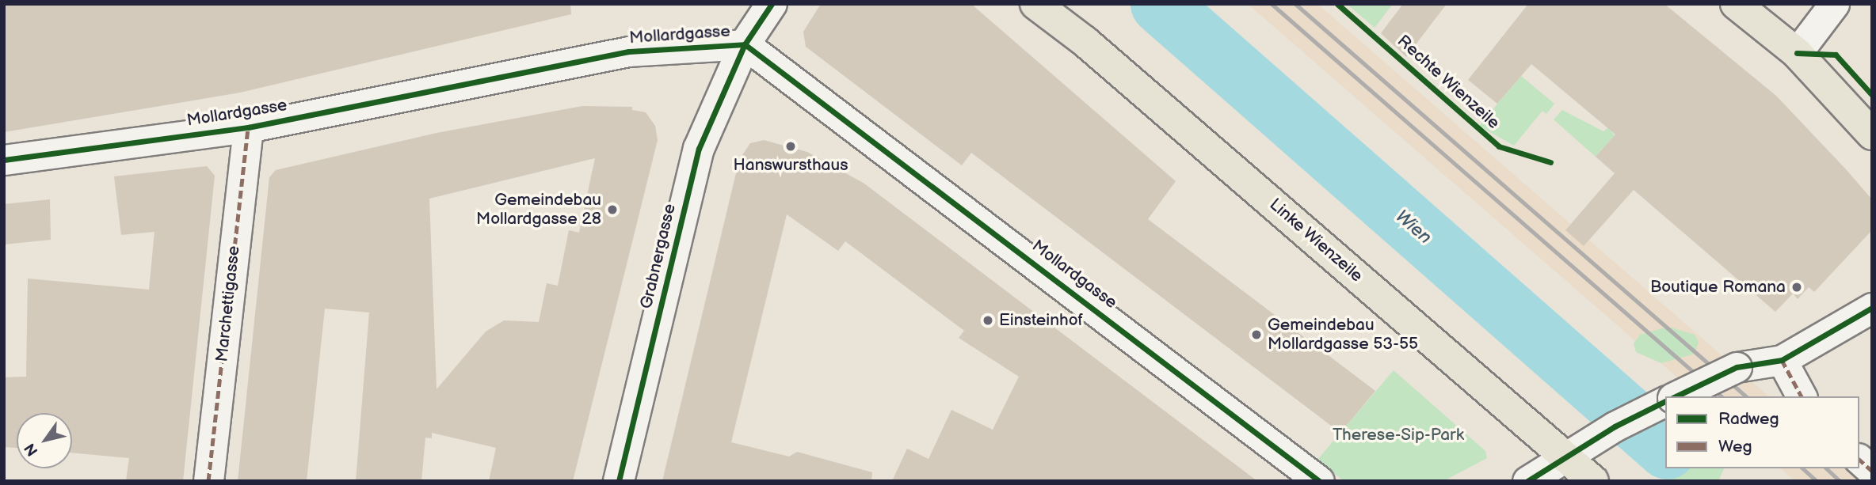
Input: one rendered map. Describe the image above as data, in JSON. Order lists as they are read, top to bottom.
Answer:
{
  "streets": {
    "main road": ["Linke Wienzeile"],
    "street": ["Mollardgasse", "Grabnergasse", "Marchettigasse"],
    "cycle path": ["Rechte Wienzeile"]
  },
  "crossings": [
    ["Mollardgasse", "Grabnergasse"],
    ["Mollardgasse", "Marchettigasse"]
  ],
  "water": ["Wien"],
  "parks": ["Therese-Sip-Park"],
  "places": [
    "Hanswursthaus",
    "Gemeindebau Mollardgasse 28",
    "Boutique Romana",
    "Einsteinhof",
    "Gemeindebau Mollardgasse 53-55"
  ],
  "legend": ["Radweg", "Weg"],
  "north": "bottom left"
}
